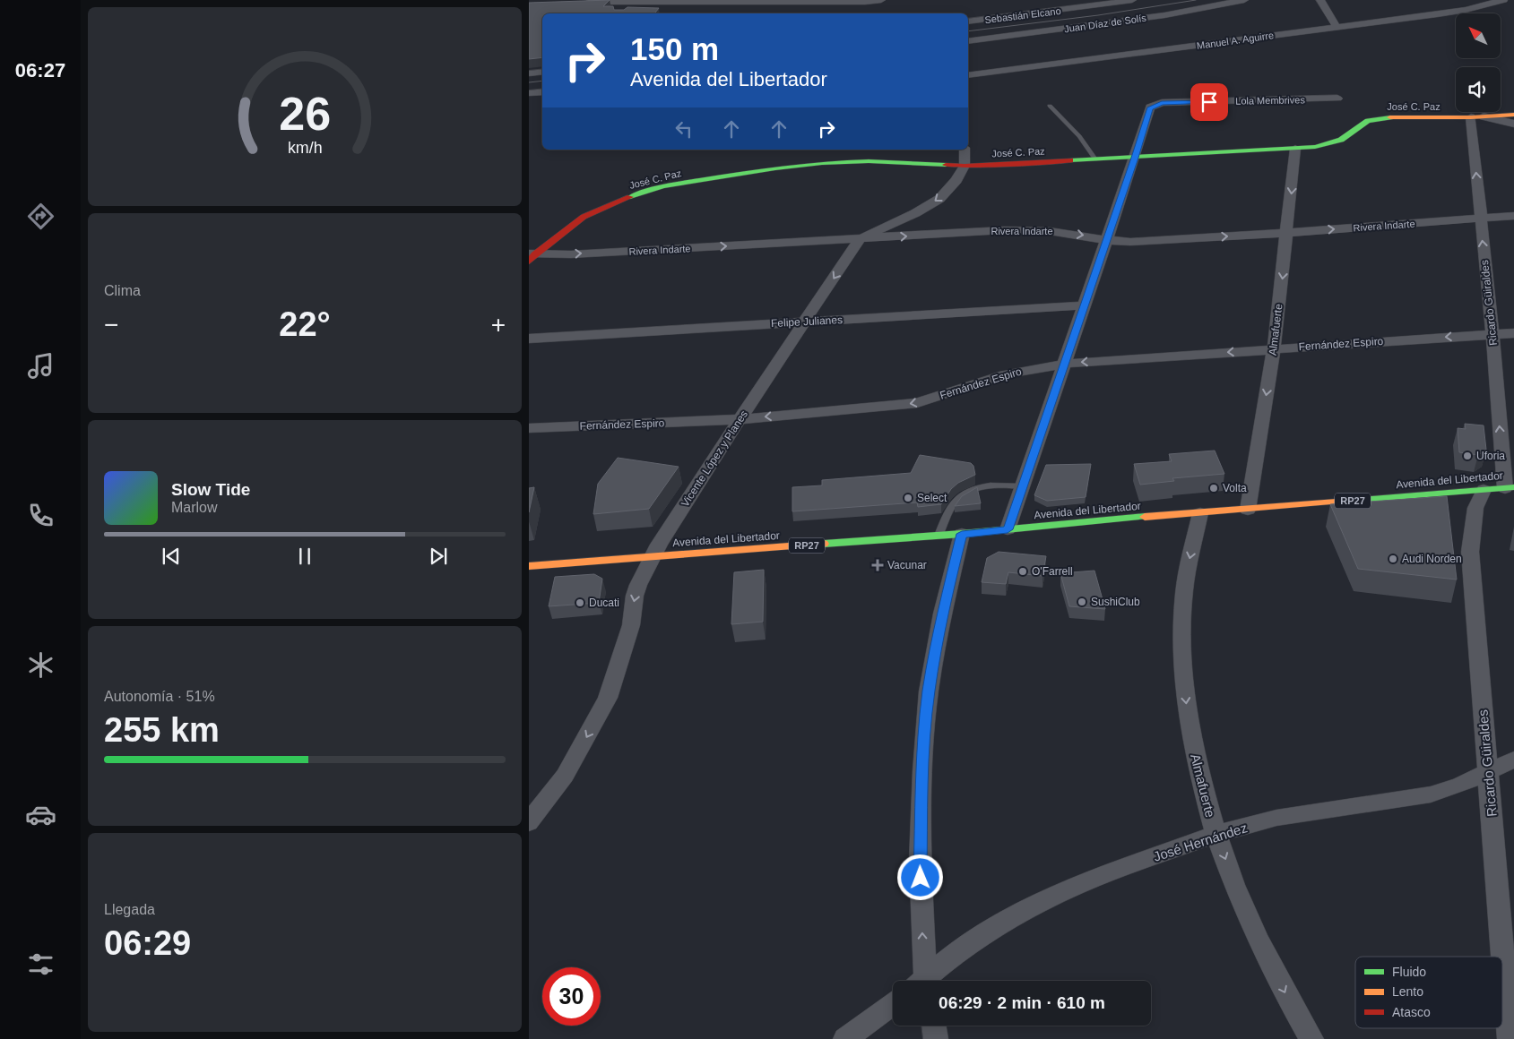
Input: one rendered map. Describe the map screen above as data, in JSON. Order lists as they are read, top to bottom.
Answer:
{
  "streets": {
    "street": [
      "Sebastián Elcano",
      "Juan Díaz de Solís",
      "Manuel A. Aguirre",
      "Lola Membrives",
      "José C. Paz",
      "Rivera Indarte",
      "Ricardo Güiraldes",
      "Felipe Julianes",
      "Almafuerte",
      "Fernández Espiro",
      "Vicente López y Planes",
      "Avenida del Libertador",
      "RP27",
      "José Hernández"
    ]
  },
  "crossings": [
    ["Lola Membrives", "José C. Paz"],
    ["José C. Paz", "Rivera Indarte"],
    ["José C. Paz", "Ricardo Güiraldes"],
    ["José C. Paz", "Almafuerte"],
    ["Rivera Indarte", "Ricardo Güiraldes"],
    ["Rivera Indarte", "Almafuerte"],
    ["Rivera Indarte", "Vicente López y Planes"],
    ["Ricardo Güiraldes", "Fernández Espiro"],
    ["Ricardo Güiraldes", "Avenida del Libertador"],
    ["Ricardo Güiraldes", "José Hernández"],
    ["Felipe Julianes", "Vicente López y Planes"],
    ["Almafuerte", "Fernández Espiro"],
    ["Almafuerte", "Avenida del Libertador"],
    ["Almafuerte", "José Hernández"],
    ["Fernández Espiro", "Vicente López y Planes"],
    ["Vicente López y Planes", "Avenida del Libertador"]
  ],
  "one_way": [
    "Rivera Indarte",
    "Ricardo Güiraldes",
    "Almafuerte",
    "Fernández Espiro",
    "Vicente López y Planes"
  ],
  "places": {
    "other": [
      "Uforia",
      "Volta",
      "Select",
      "Audi Norden",
      "O'Farrell",
      "SushiClub",
      "Ducati"
    ],
    "health": ["Vacunar"]
  },
  "legend": ["Fluido", "Lento", "Atasco"],
  "north": "top left",
  "page": {
    "tabs": "06:27",
    "turn": ["150 m", "Avenida del Libertador"],
    "tile": [
      "Clima",
      ["Autonomía · 51%", "255 km"],
      ["Llegada", "06:29"]
    ],
    "heat": ["−", "22°", "+"],
    "song": ["Slow Tide", "Marlow"],
    "limit": "30",
    "trip": "06:29 · 2 min · 610 m",
    "gauge": ["26", "km/h"]
  }
}
